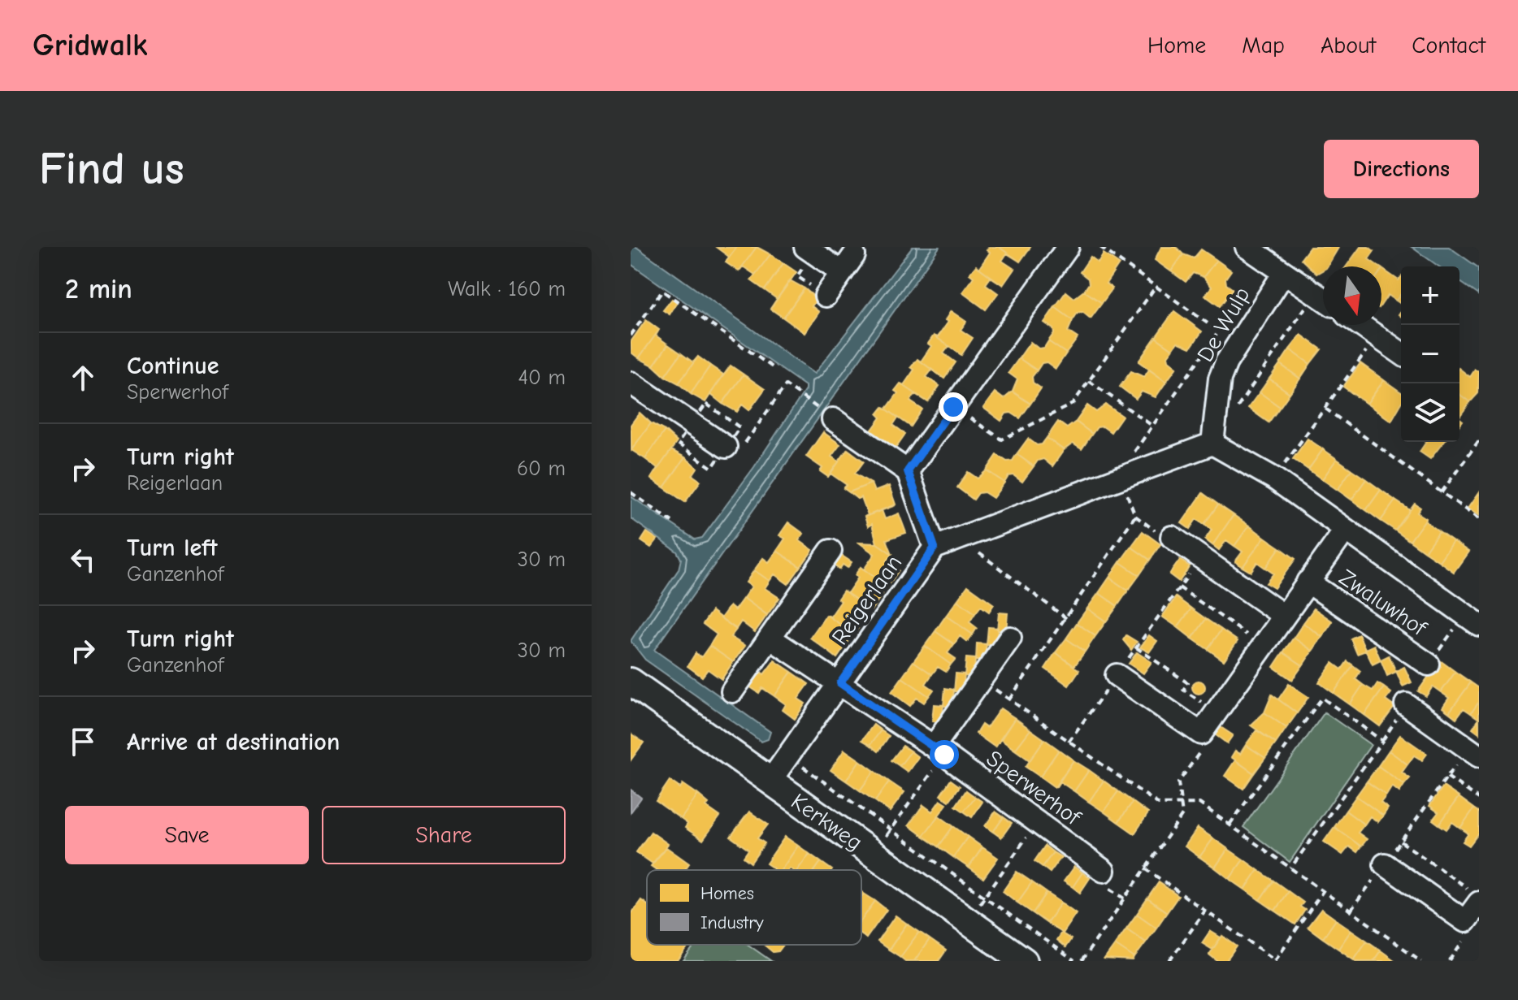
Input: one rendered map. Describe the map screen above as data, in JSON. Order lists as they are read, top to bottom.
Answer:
{
  "streets": {
    "street": [
      "De Wulp",
      "Reigerlaan",
      "Zwaluwhof",
      "Sperwerhof",
      "Kerkweg"
    ]
  },
  "crossings": [
    ["De Wulp", "Reigerlaan"],
    ["Reigerlaan", "Sperwerhof"],
    ["Reigerlaan", "Kerkweg"]
  ],
  "legend": ["Homes", "Industry"],
  "north": "bottom",
  "page": {
    "header": "Gridwalk",
    "nav": [
      "Home",
      "Map",
      "About",
      "Contact"
    ],
    "buttons": [
      "Directions",
      ["Save", "Share"]
    ],
    "title": "Find us",
    "heading": ["2 min", "Walk · 160 m"],
    "map_buttons": ["+", "−"],
    "list": [
      ["Continue", "Sperwerhof", "40 m"],
      ["Turn right", "Reigerlaan", "60 m"],
      ["Turn left", "Ganzenhof", "30 m"],
      ["Turn right", "Ganzenhof", "30 m"],
      "Arrive at destination"
    ]
  }
}
